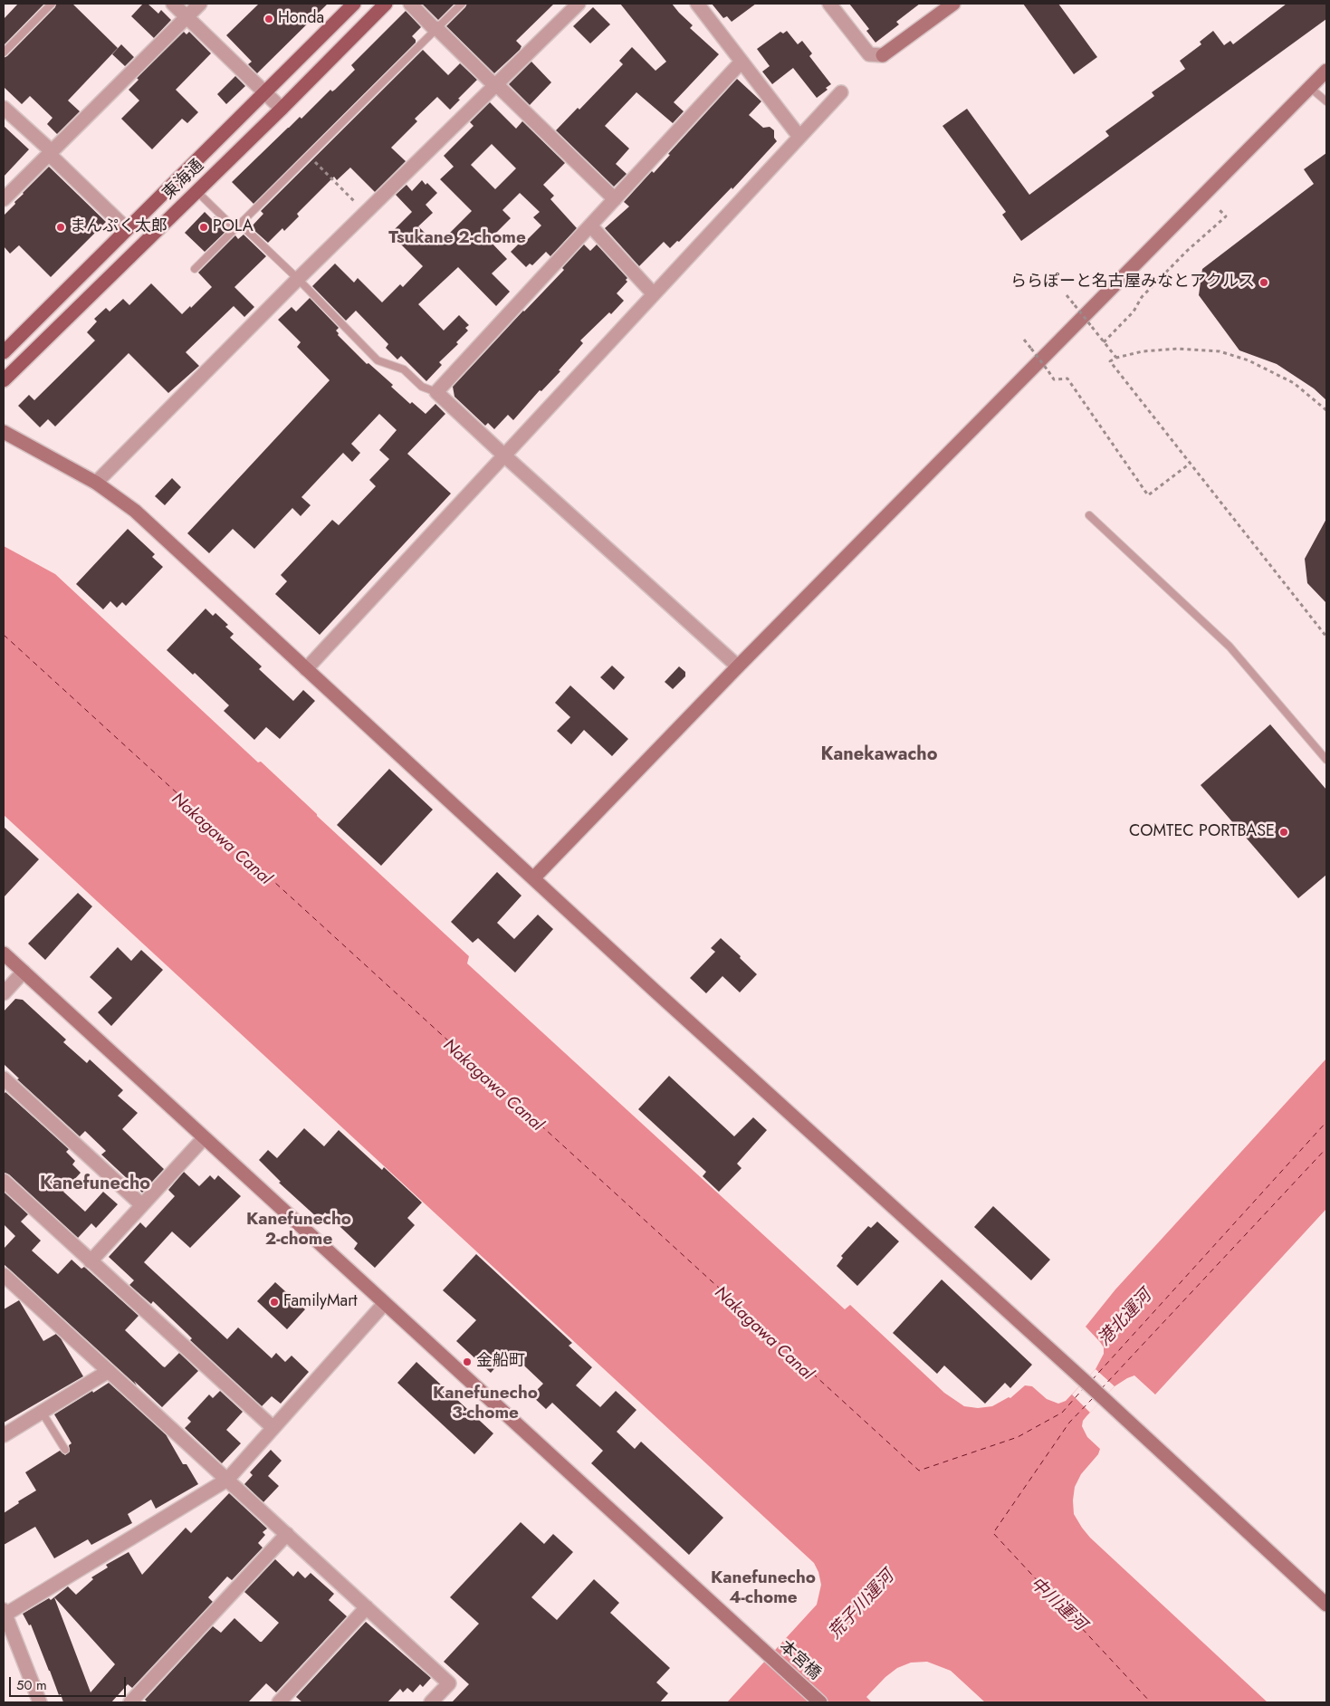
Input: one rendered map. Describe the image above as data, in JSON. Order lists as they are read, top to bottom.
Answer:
{
  "streets": {
    "main road": ["東海通"],
    "street": ["本宮橋"]
  },
  "districts": [
    "Tsukane 2-chome",
    "Kanekawacho",
    "Kanefunecho",
    "Kanefunecho 2-chome",
    "Kanefunecho 3-chome",
    "Kanefunecho 4-chome"
  ],
  "water": [
    "Nakagawa Canal",
    "港北運河",
    "中川運河",
    "荒子川運河"
  ],
  "places": [
    "Honda",
    "まんぷく太郎",
    "POLA",
    "ららぽーと名古屋みなとアクルス",
    "COMTEC PORTBASE",
    "FamilyMart",
    "金船町"
  ],
  "scale_bar": "50 m"
}
